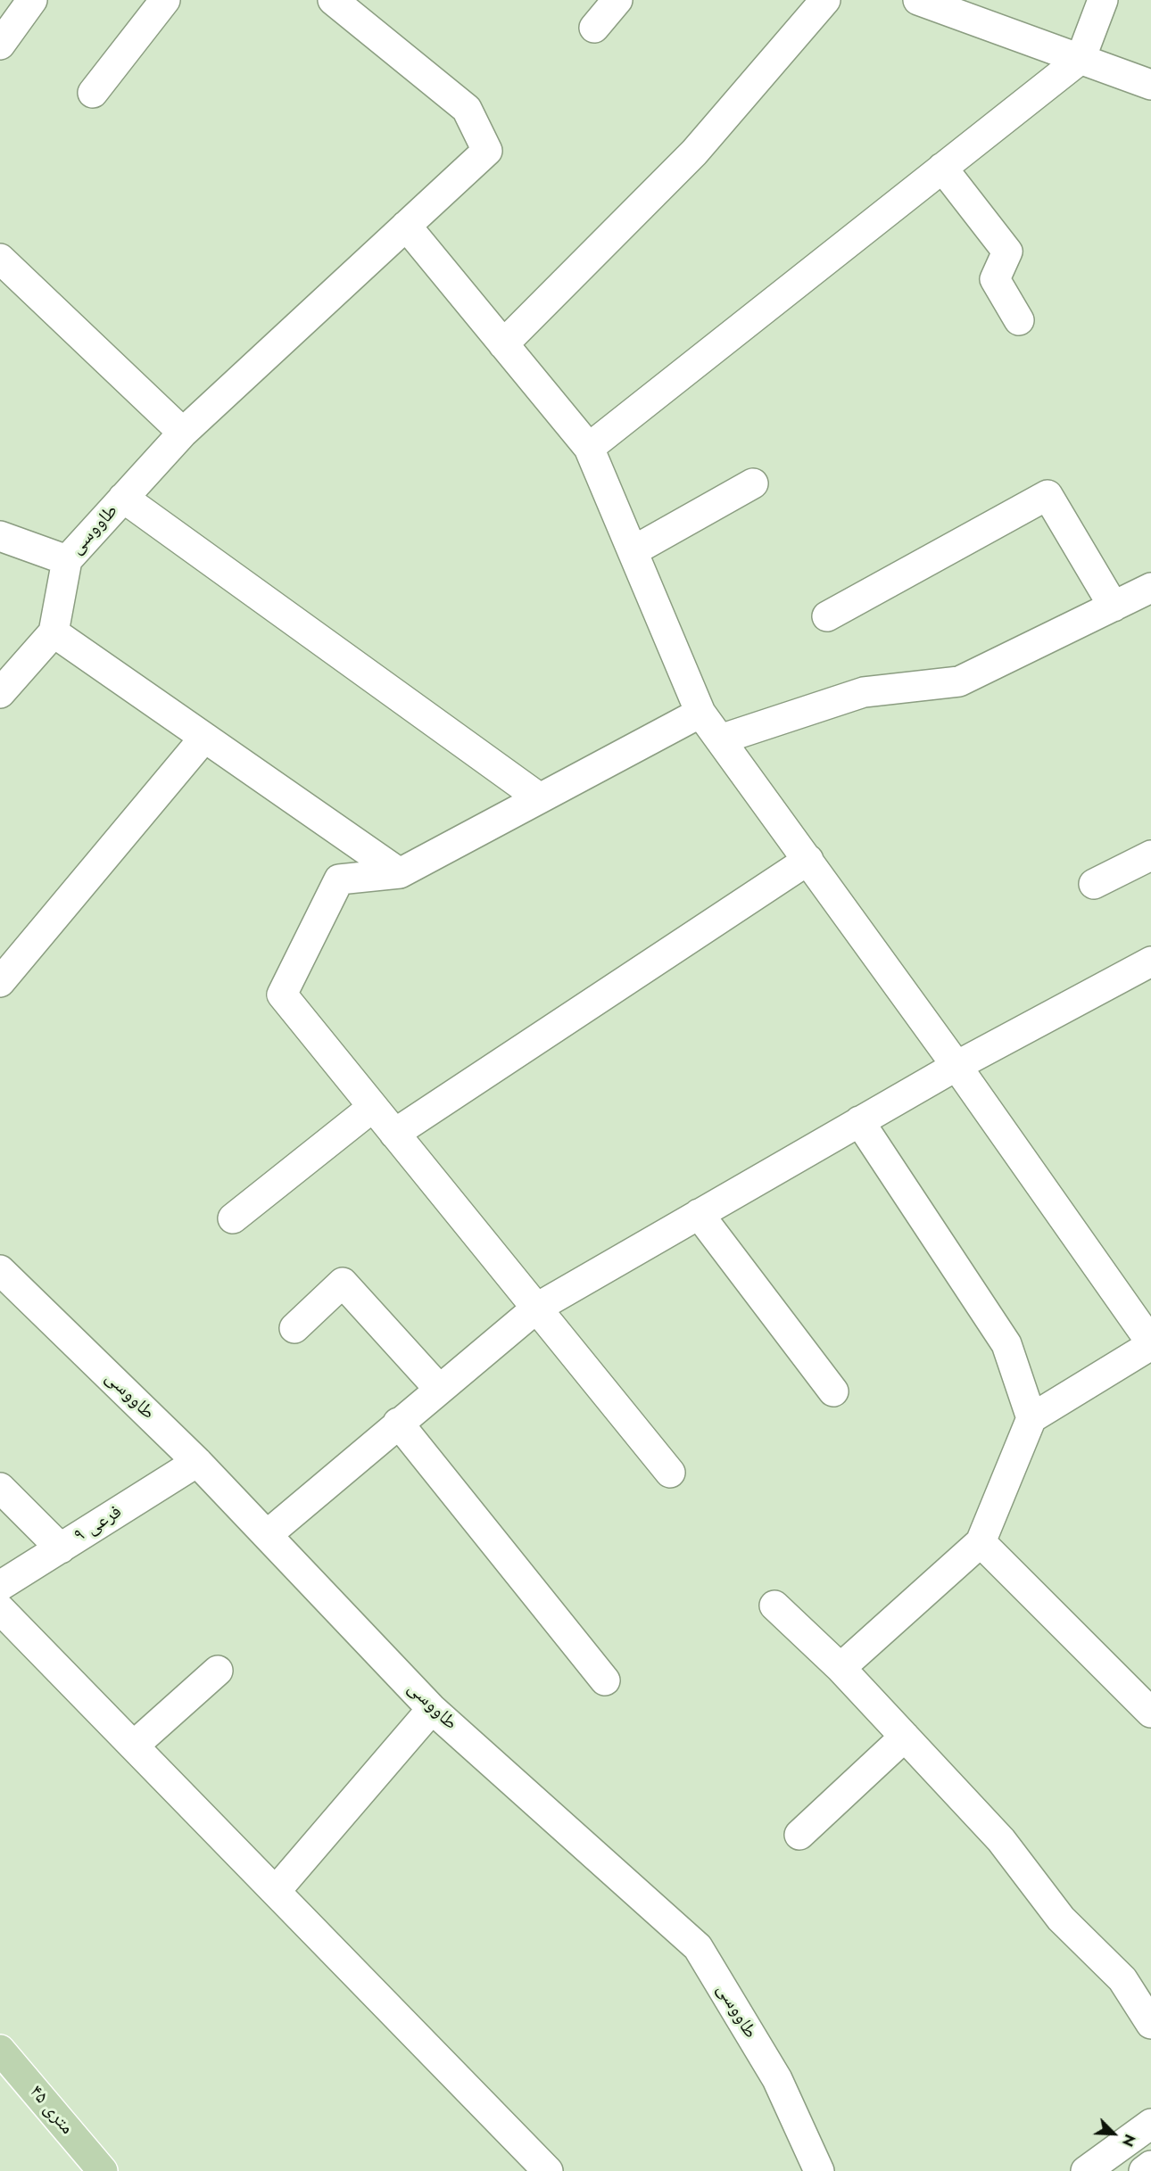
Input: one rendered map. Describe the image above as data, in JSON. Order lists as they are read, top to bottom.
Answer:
{
  "streets": {
    "main road": ["۴۵ متری"],
    "street": ["طاووسی", "فرعی ۹"]
  },
  "crossings": [
    ["طاووسی", "فرعی ۹"]
  ],
  "north": "bottom right"
}
